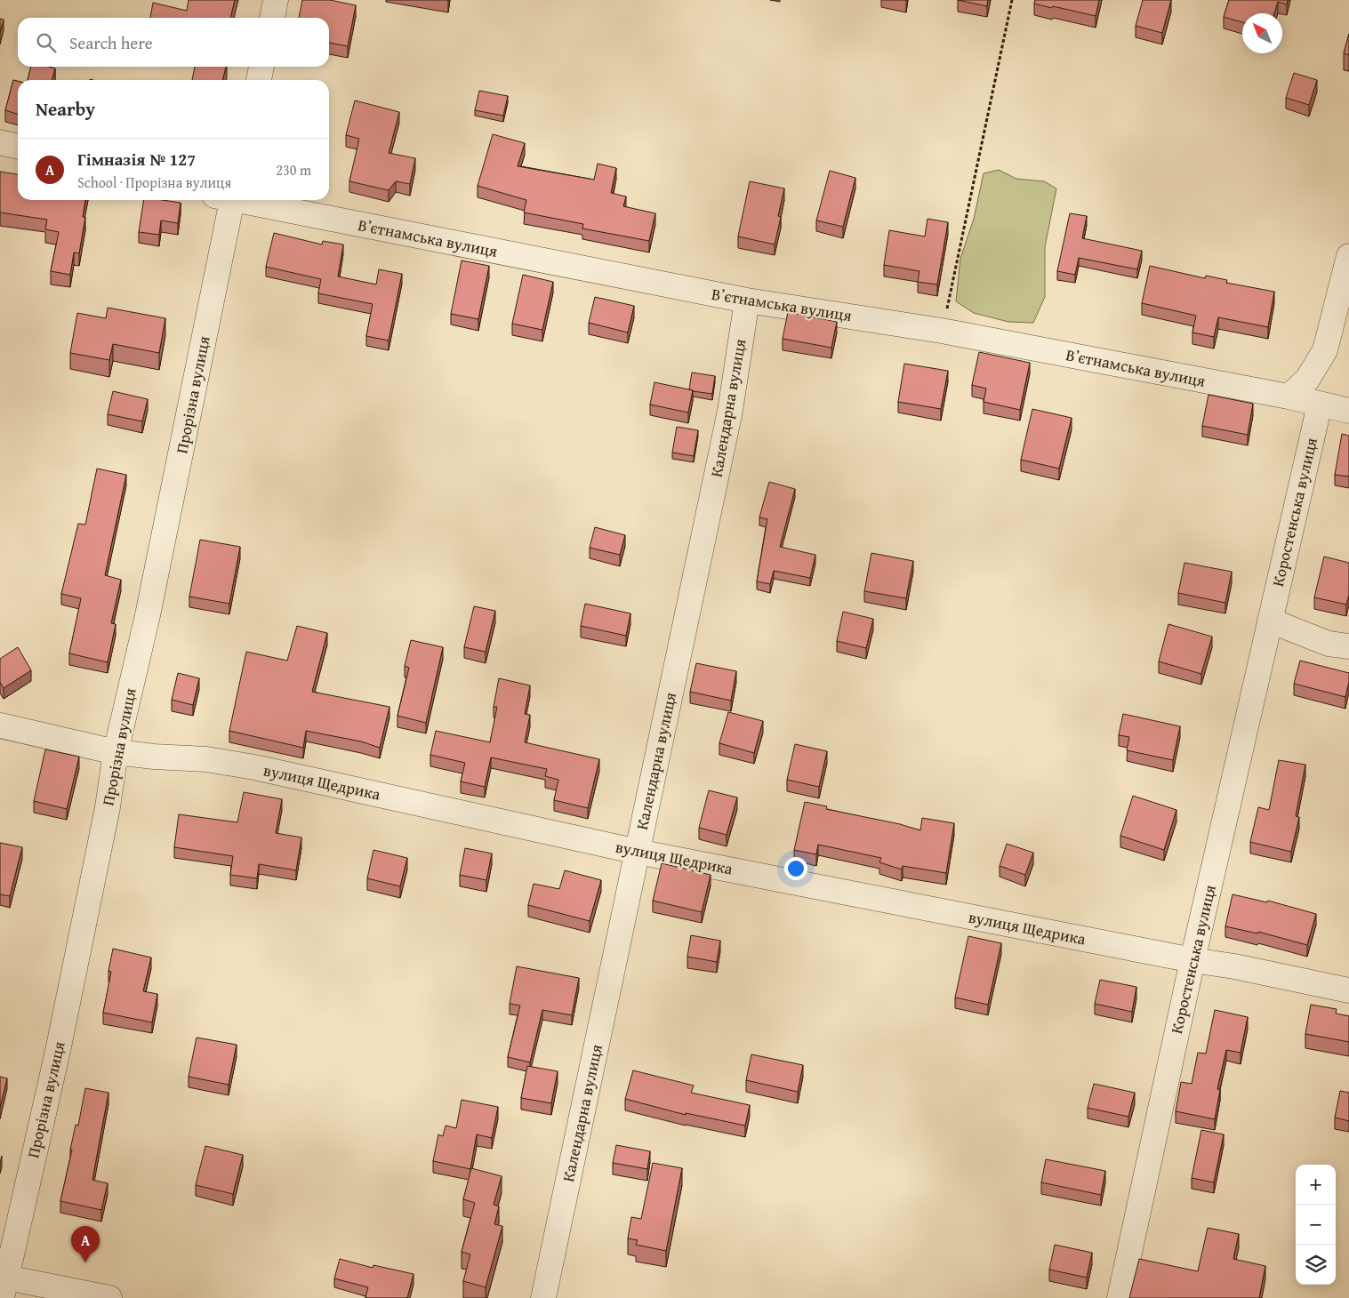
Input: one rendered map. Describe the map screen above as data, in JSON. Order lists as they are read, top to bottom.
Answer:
{
  "streets": {
    "street": [
      "Вʼєтнамська вулиця",
      "Прорізна вулиця",
      "Календарна вулиця",
      "Коростенська вулиця",
      "вулиця Щедрика"
    ]
  },
  "crossings": [
    ["Вʼєтнамська вулиця", "Календарна вулиця"],
    ["Вʼєтнамська вулиця", "Коростенська вулиця"],
    ["Прорізна вулиця", "вулиця Щедрика"],
    ["Календарна вулиця", "вулиця Щедрика"],
    ["Коростенська вулиця", "вулиця Щедрика"]
  ],
  "north": "top left",
  "page": {
    "search": "Search here",
    "heading": "Nearby",
    "list": [
      {
        "mark": "A",
        "name": "Гімназія № 127",
        "note": "School · Прорізна вулиця",
        "value": "230 m"
      }
    ],
    "map_buttons": ["+", "−"],
    "pins": "A"
  }
}
